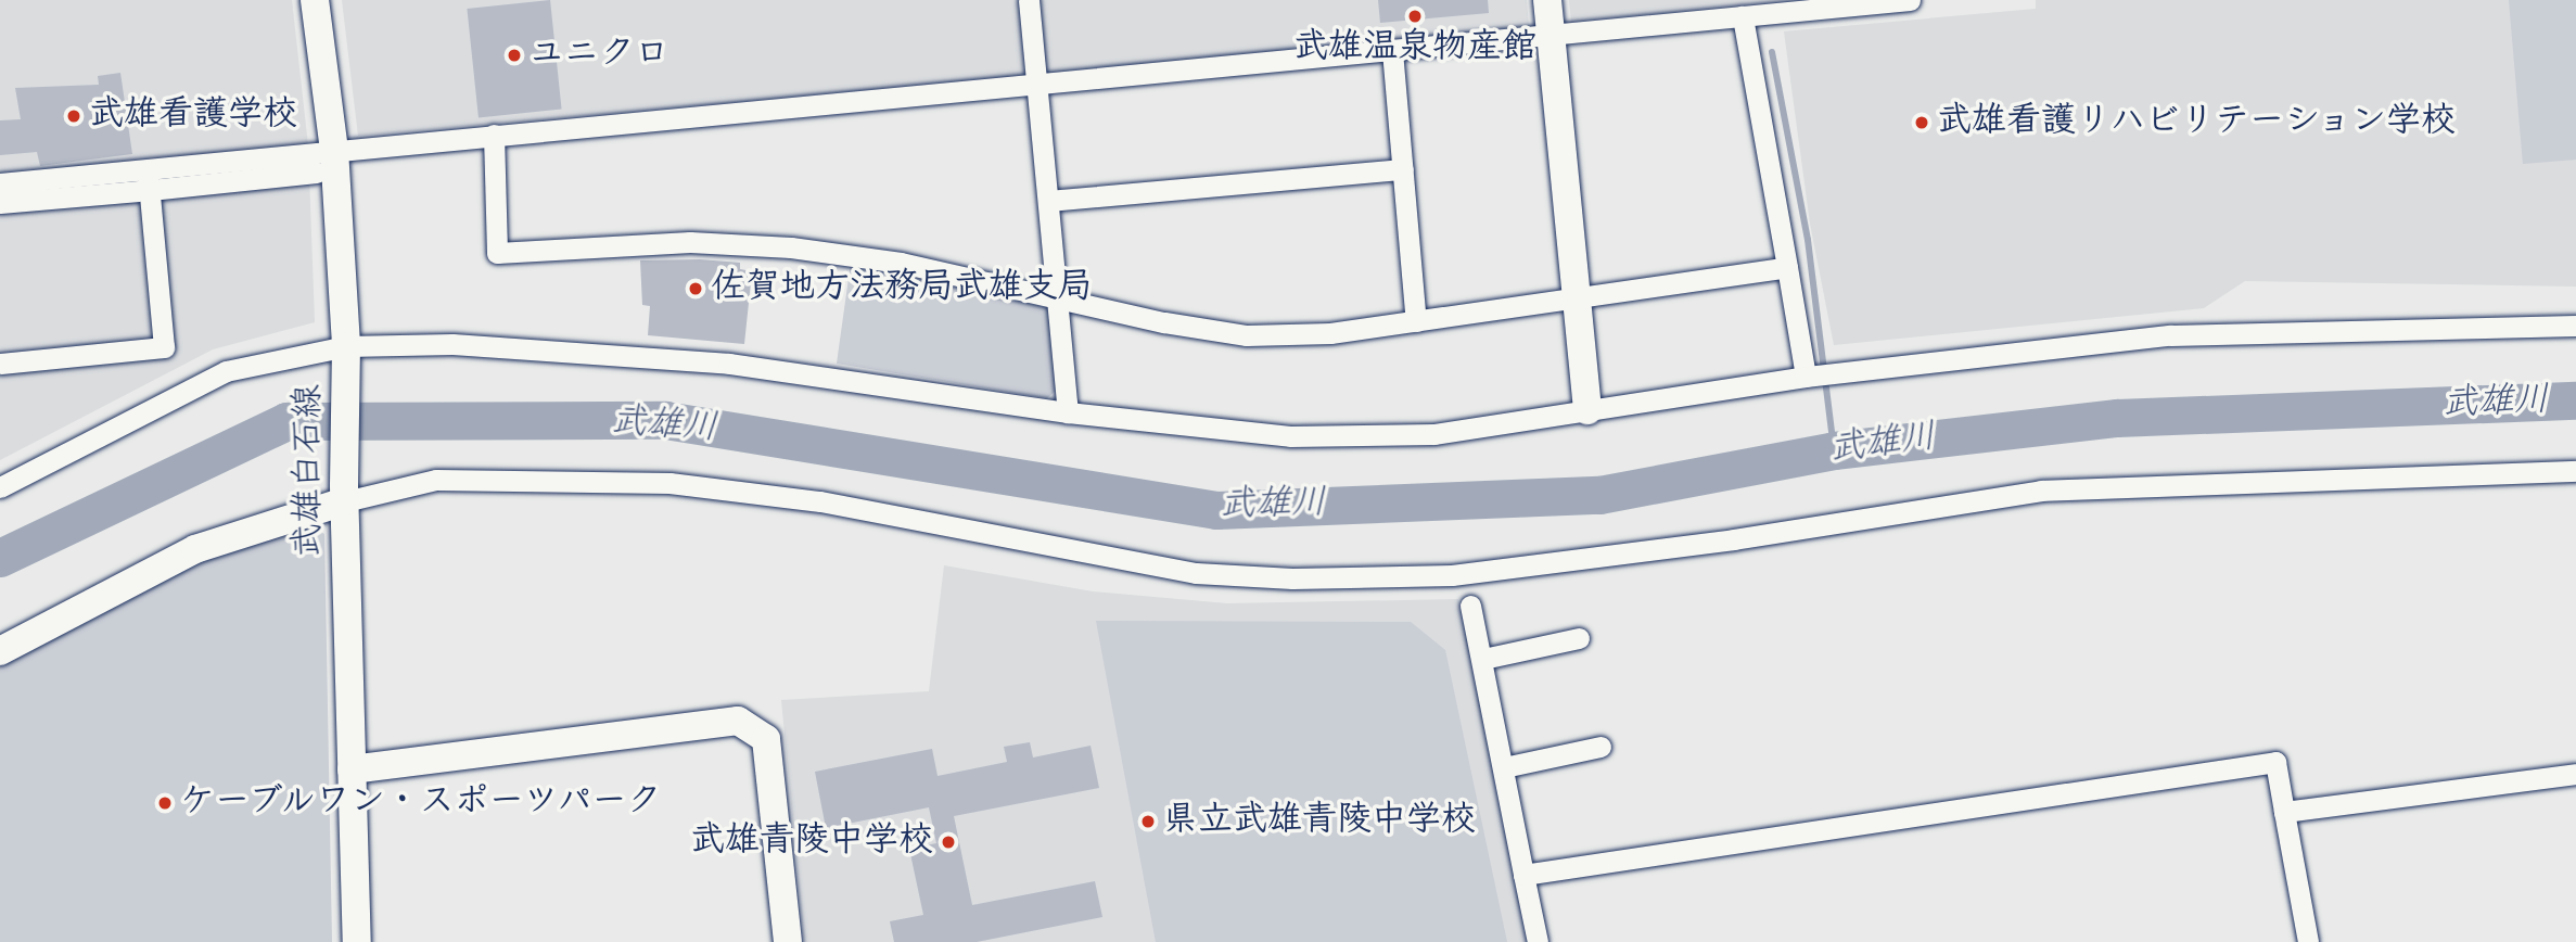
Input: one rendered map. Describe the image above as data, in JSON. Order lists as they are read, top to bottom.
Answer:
{
  "streets": {
    "street": ["武雄白石線"]
  },
  "water": ["武雄川"],
  "places": [
    "武雄温泉物産館",
    "ユニクロ",
    "武雄看護学校",
    "武雄看護リハビリテーション学校",
    "佐賀地方法務局武雄支局",
    "ケーブルワン・スポーツパーク",
    "県立武雄青陵中学校",
    "武雄青陵中学校"
  ]
}
